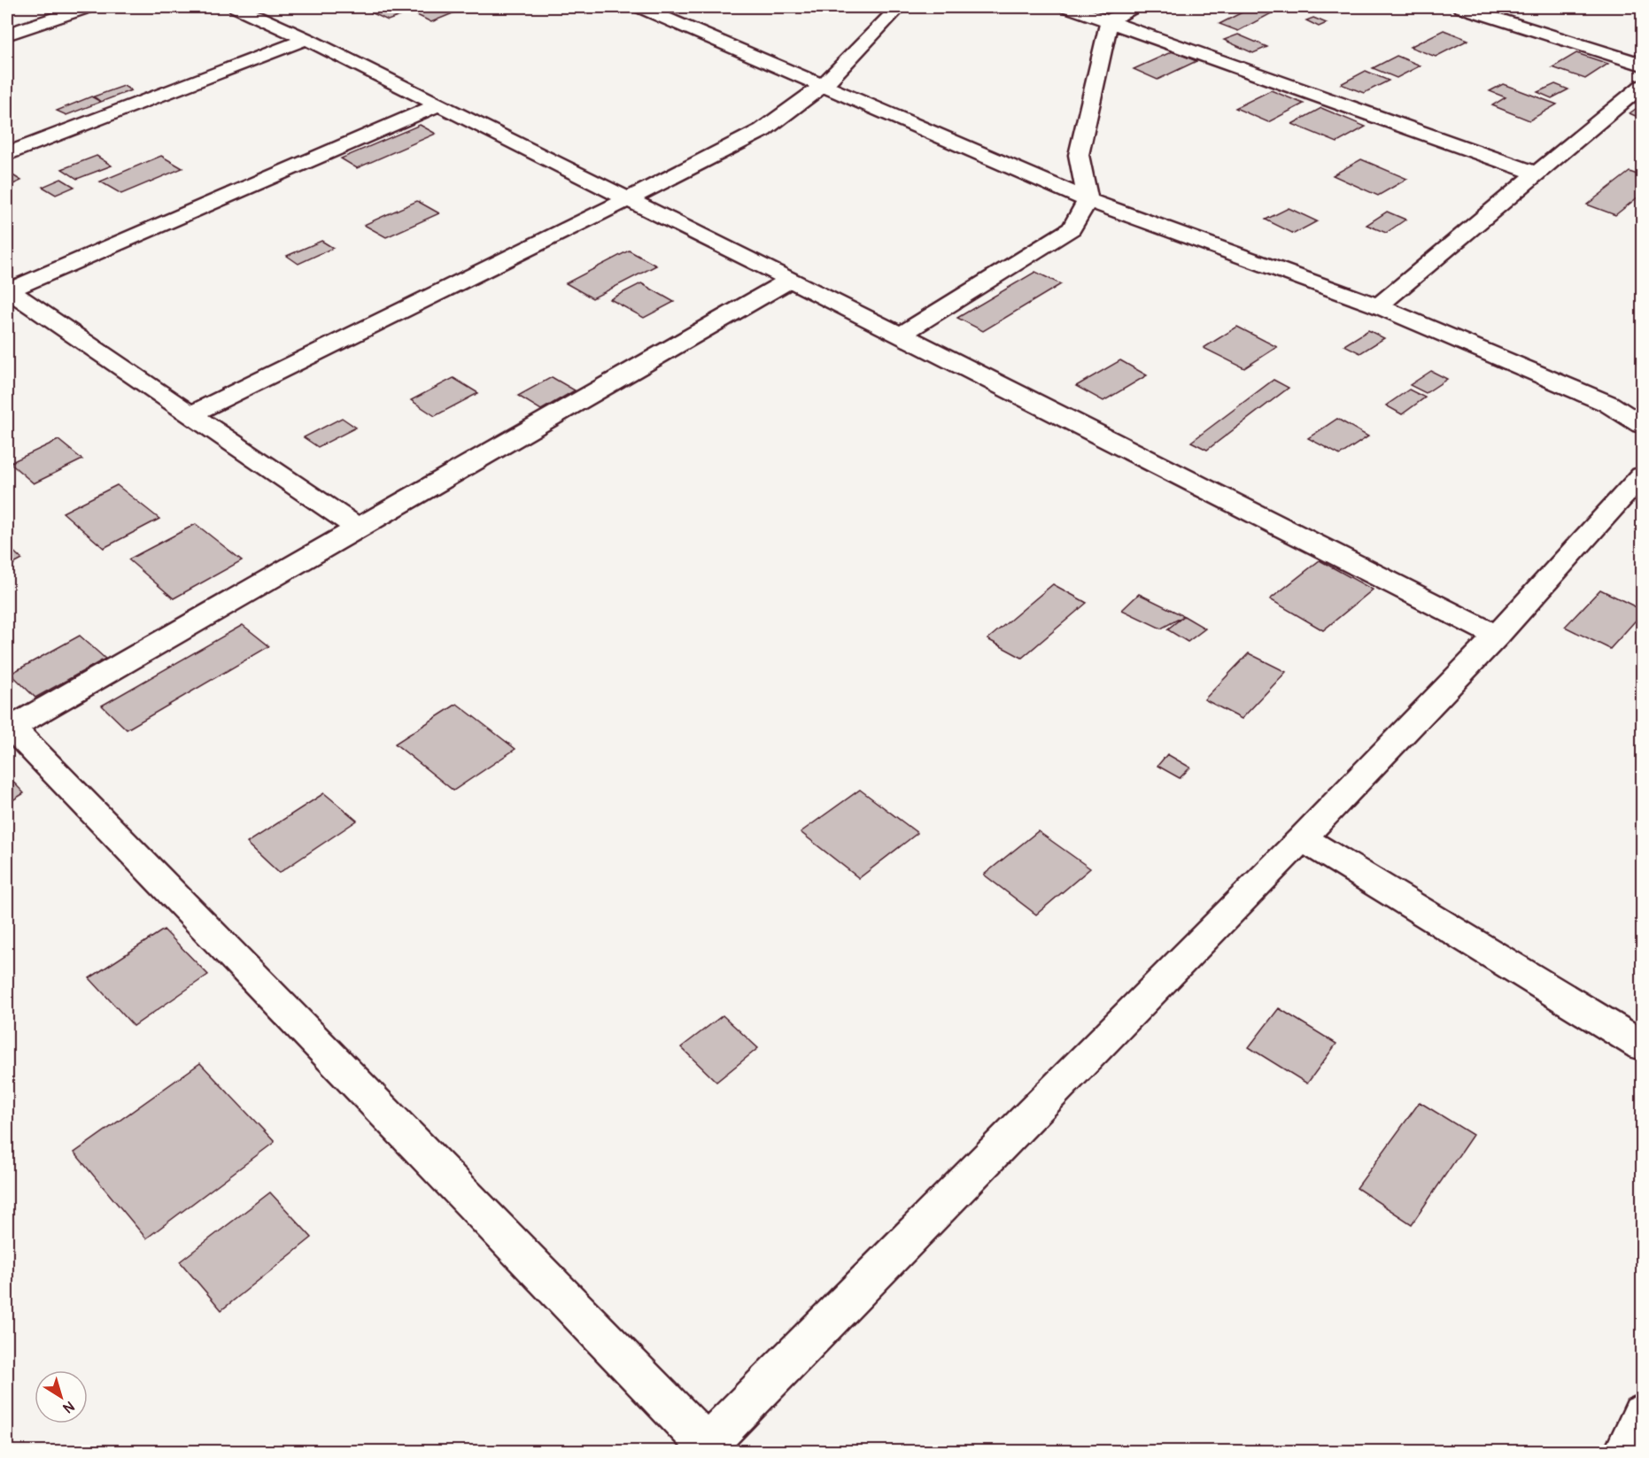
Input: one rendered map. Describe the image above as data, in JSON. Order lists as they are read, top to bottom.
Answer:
{
  "north": "bottom right"
}
